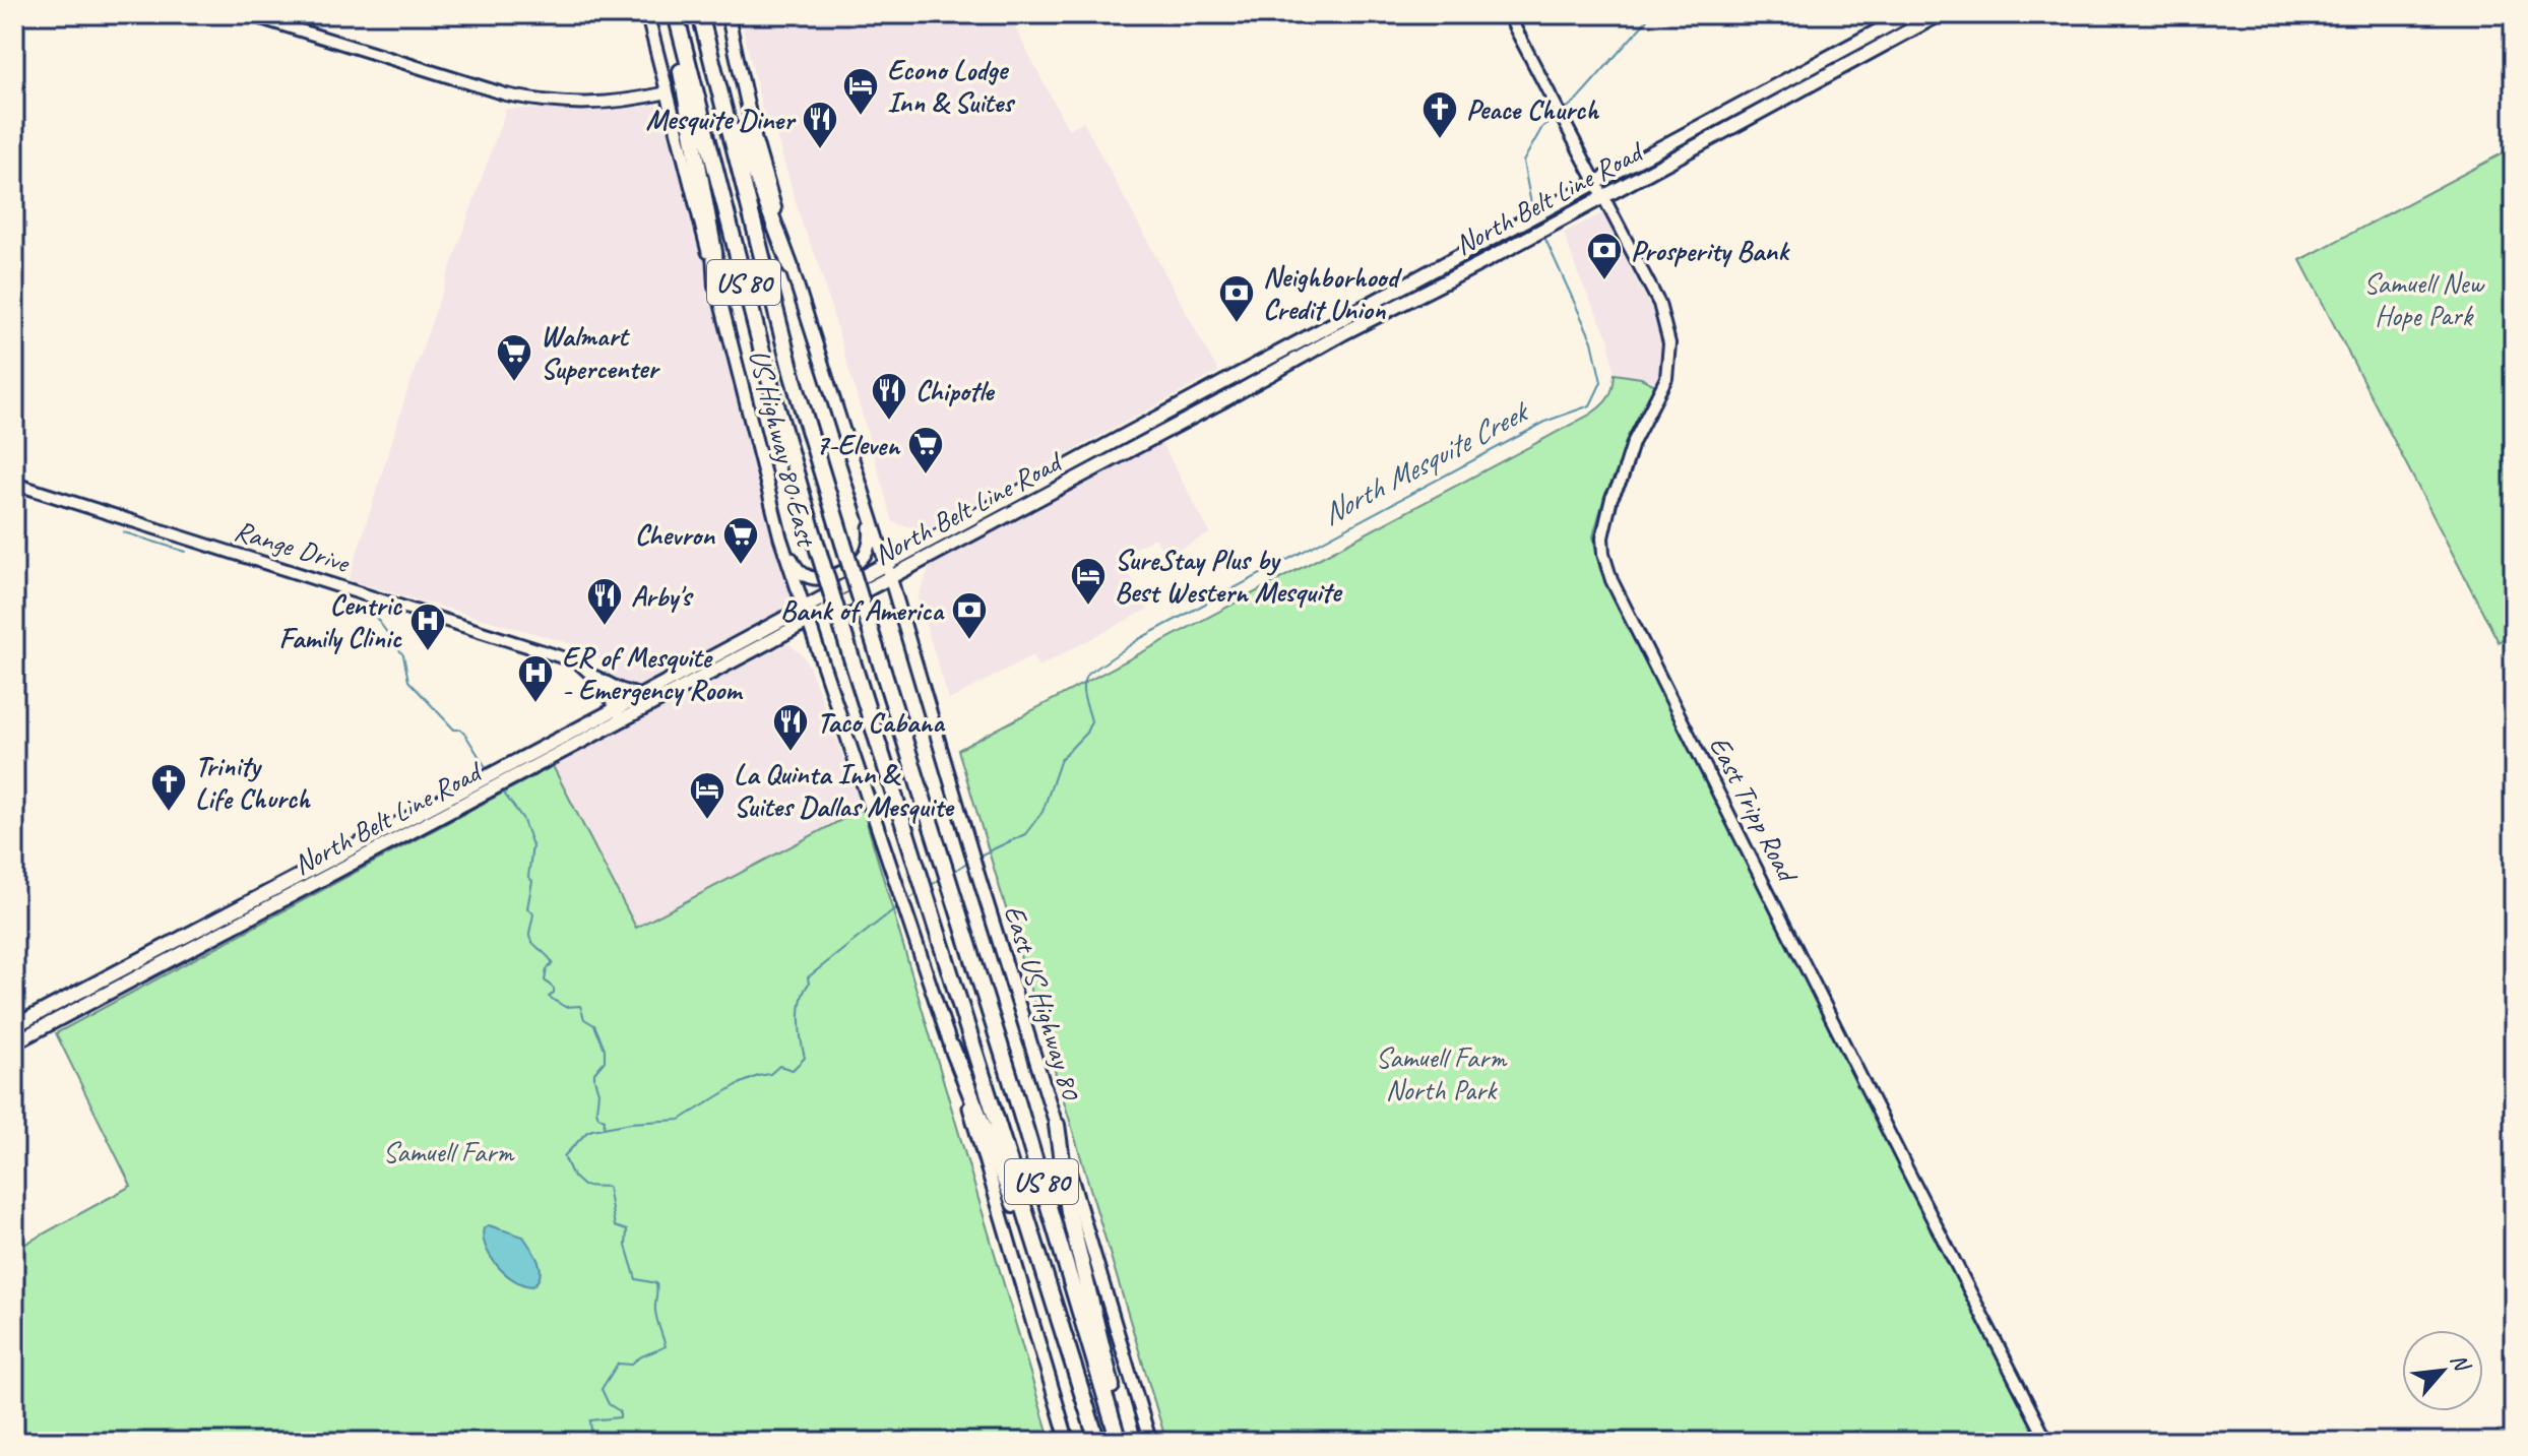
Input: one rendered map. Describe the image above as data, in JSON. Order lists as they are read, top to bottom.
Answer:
{
  "streets": {
    "highway": ["US 80"],
    "main road": ["North Belt Line Road", "US Highway 80 East", "East US Highway 80"],
    "street": ["Range Drive", "East Tripp Road"]
  },
  "crossings": [
    ["North Belt Line Road", "US Highway 80 East"],
    ["North Belt Line Road", "Range Drive"],
    ["North Belt Line Road", "East Tripp Road"],
    ["North Belt Line Road", "East US Highway 80"],
    ["US Highway 80 East", "East US Highway 80"]
  ],
  "water": ["North Mesquite Creek"],
  "parks": ["Samuell New Hope Park", "Samuell Farm North Park", "Samuell Farm"],
  "places": {
    "hotel": ["Econo Lodge Inn & Suites", "SureStay Plus by Best Western Mesquite", "La Quinta Inn & Suites Dallas Mesquite"],
    "church": ["Peace Church", "Trinity Life Church"],
    "restaurant": [
      "Mesquite Diner",
      "Chipotle",
      "Arby's",
      "Taco Cabana"
    ],
    "bank": ["Prosperity Bank", "Neighborhood Credit Union", "Bank of America"],
    "supermarket": ["Walmart Supercenter", "7-Eleven", "Chevron"],
    "hospital": ["Centric Family Clinic", "ER of Mesquite - Emergency Room"]
  },
  "north": "top right"
}
